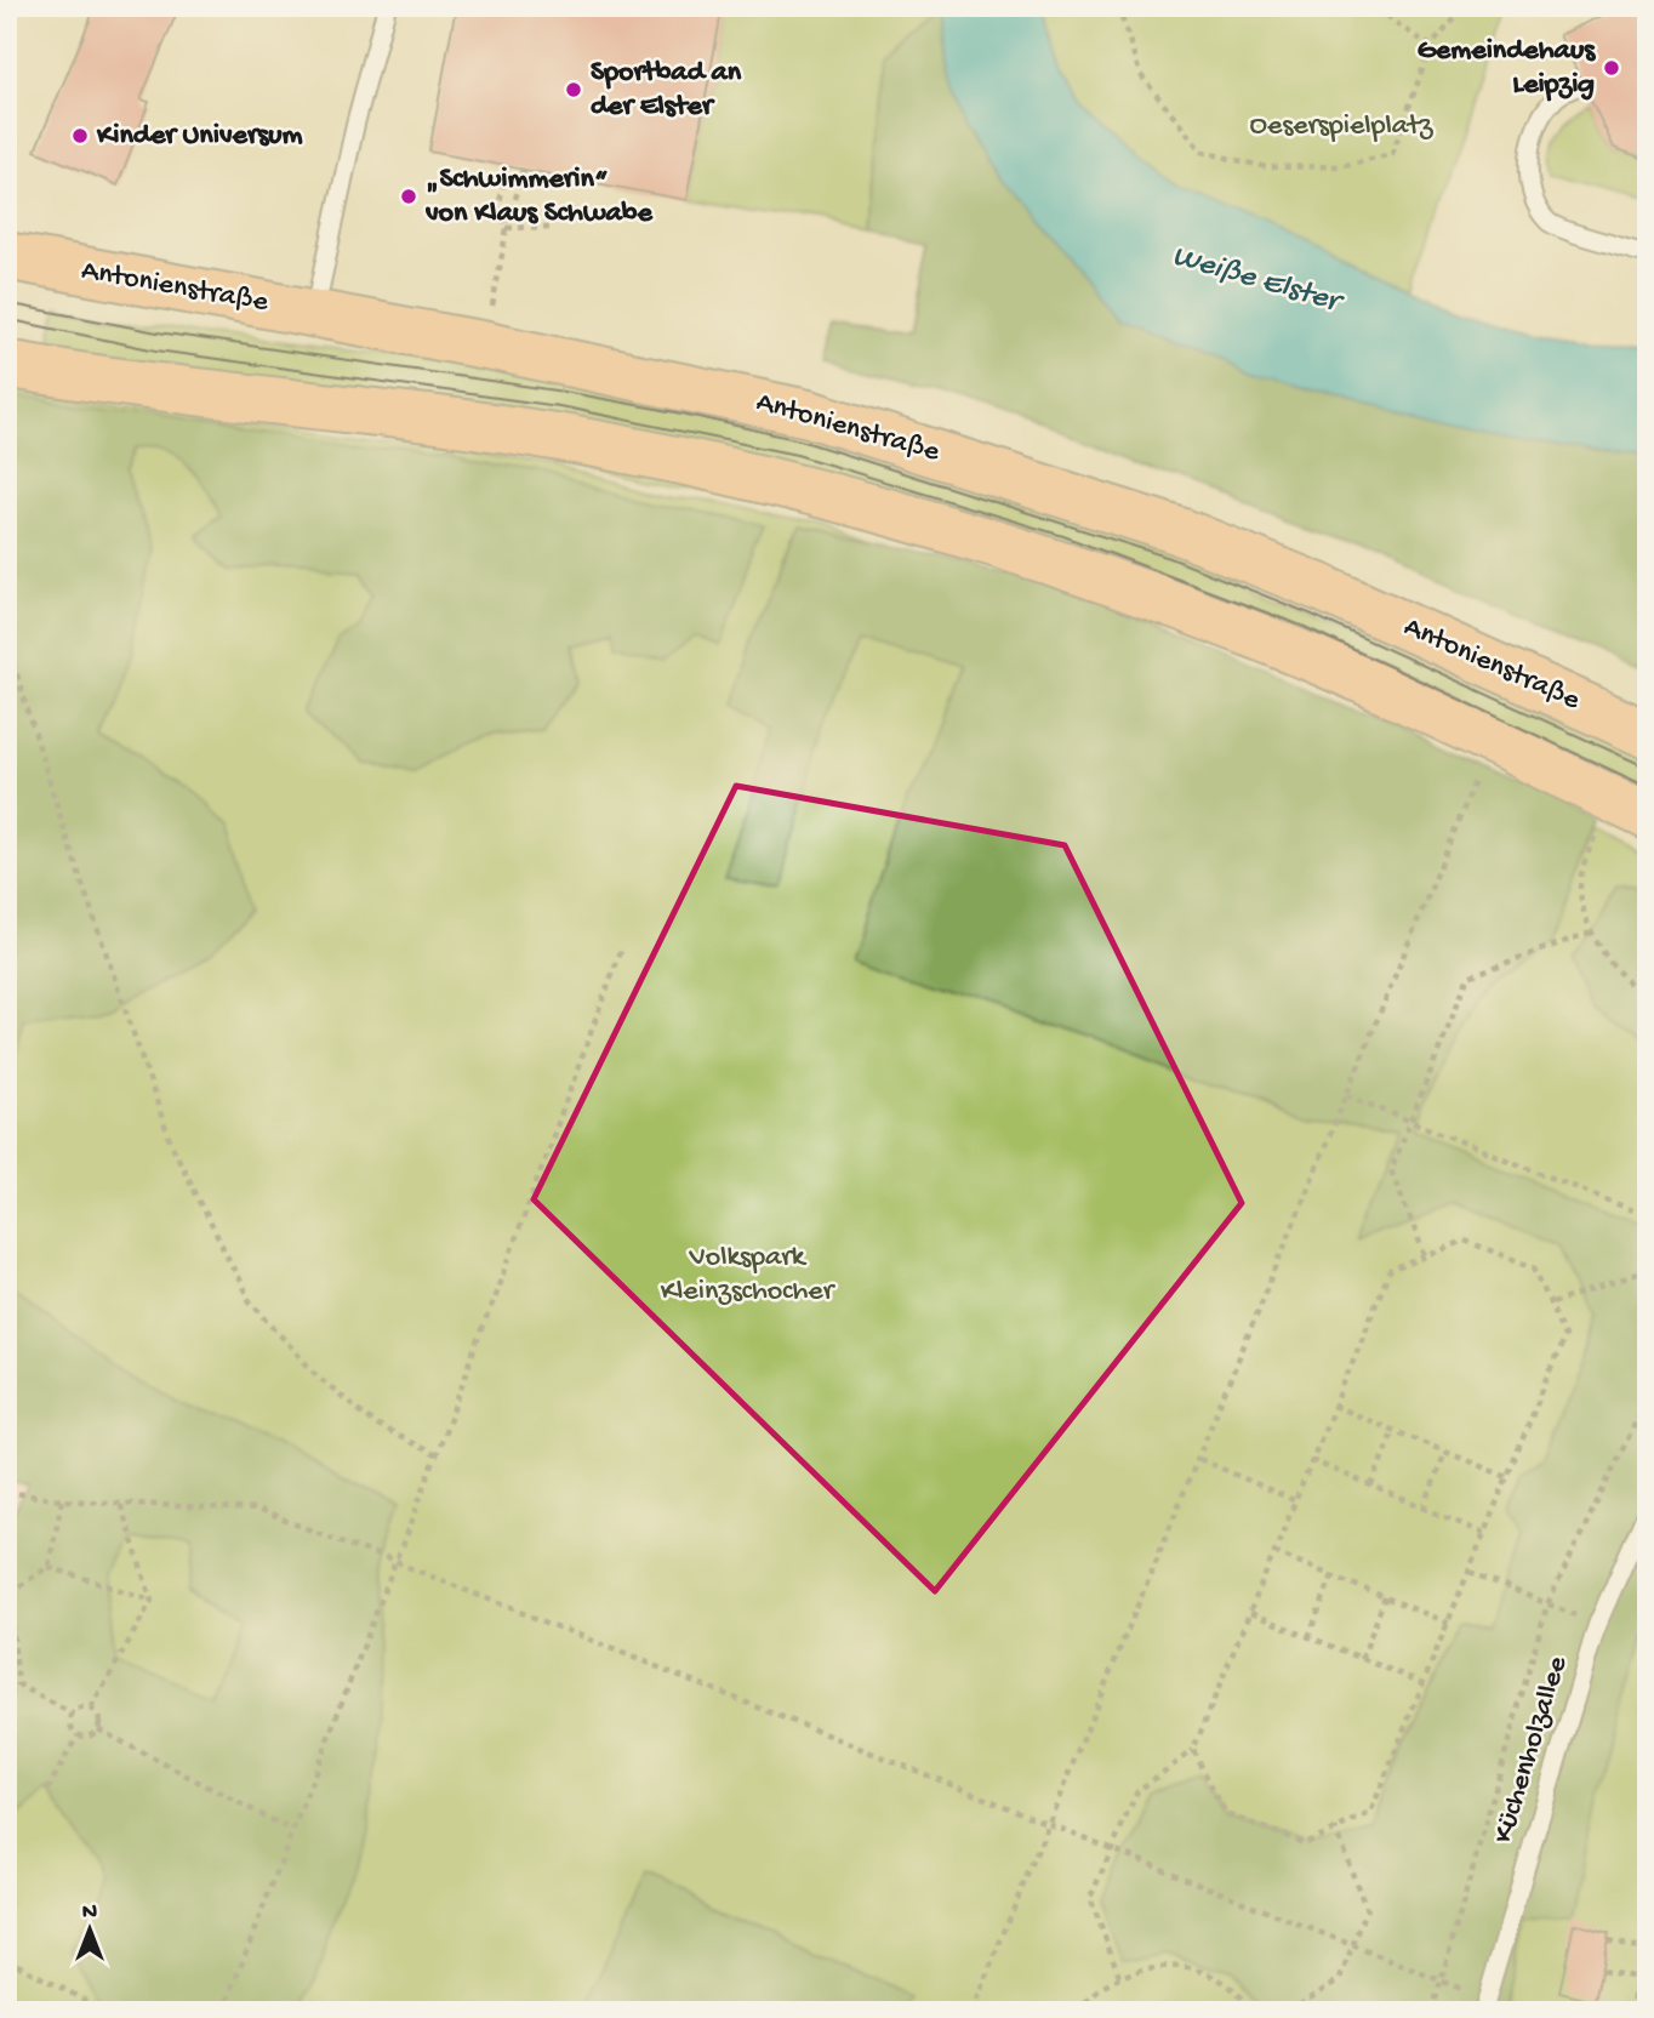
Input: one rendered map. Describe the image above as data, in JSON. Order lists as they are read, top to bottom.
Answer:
{
  "streets": {
    "main road": ["Antonienstraße"],
    "lane": ["Küchenholzallee"]
  },
  "water": ["Weiße Elster"],
  "parks": ["Oeserspielplatz", "Volkspark Kleinzschocher"],
  "places": [
    "Gemeindehaus Leipzig",
    "Sportbad an der Elster",
    "Kinder Universum",
    "„Schwimmerin“ von Klaus Schwabe"
  ],
  "north": "top"
}
